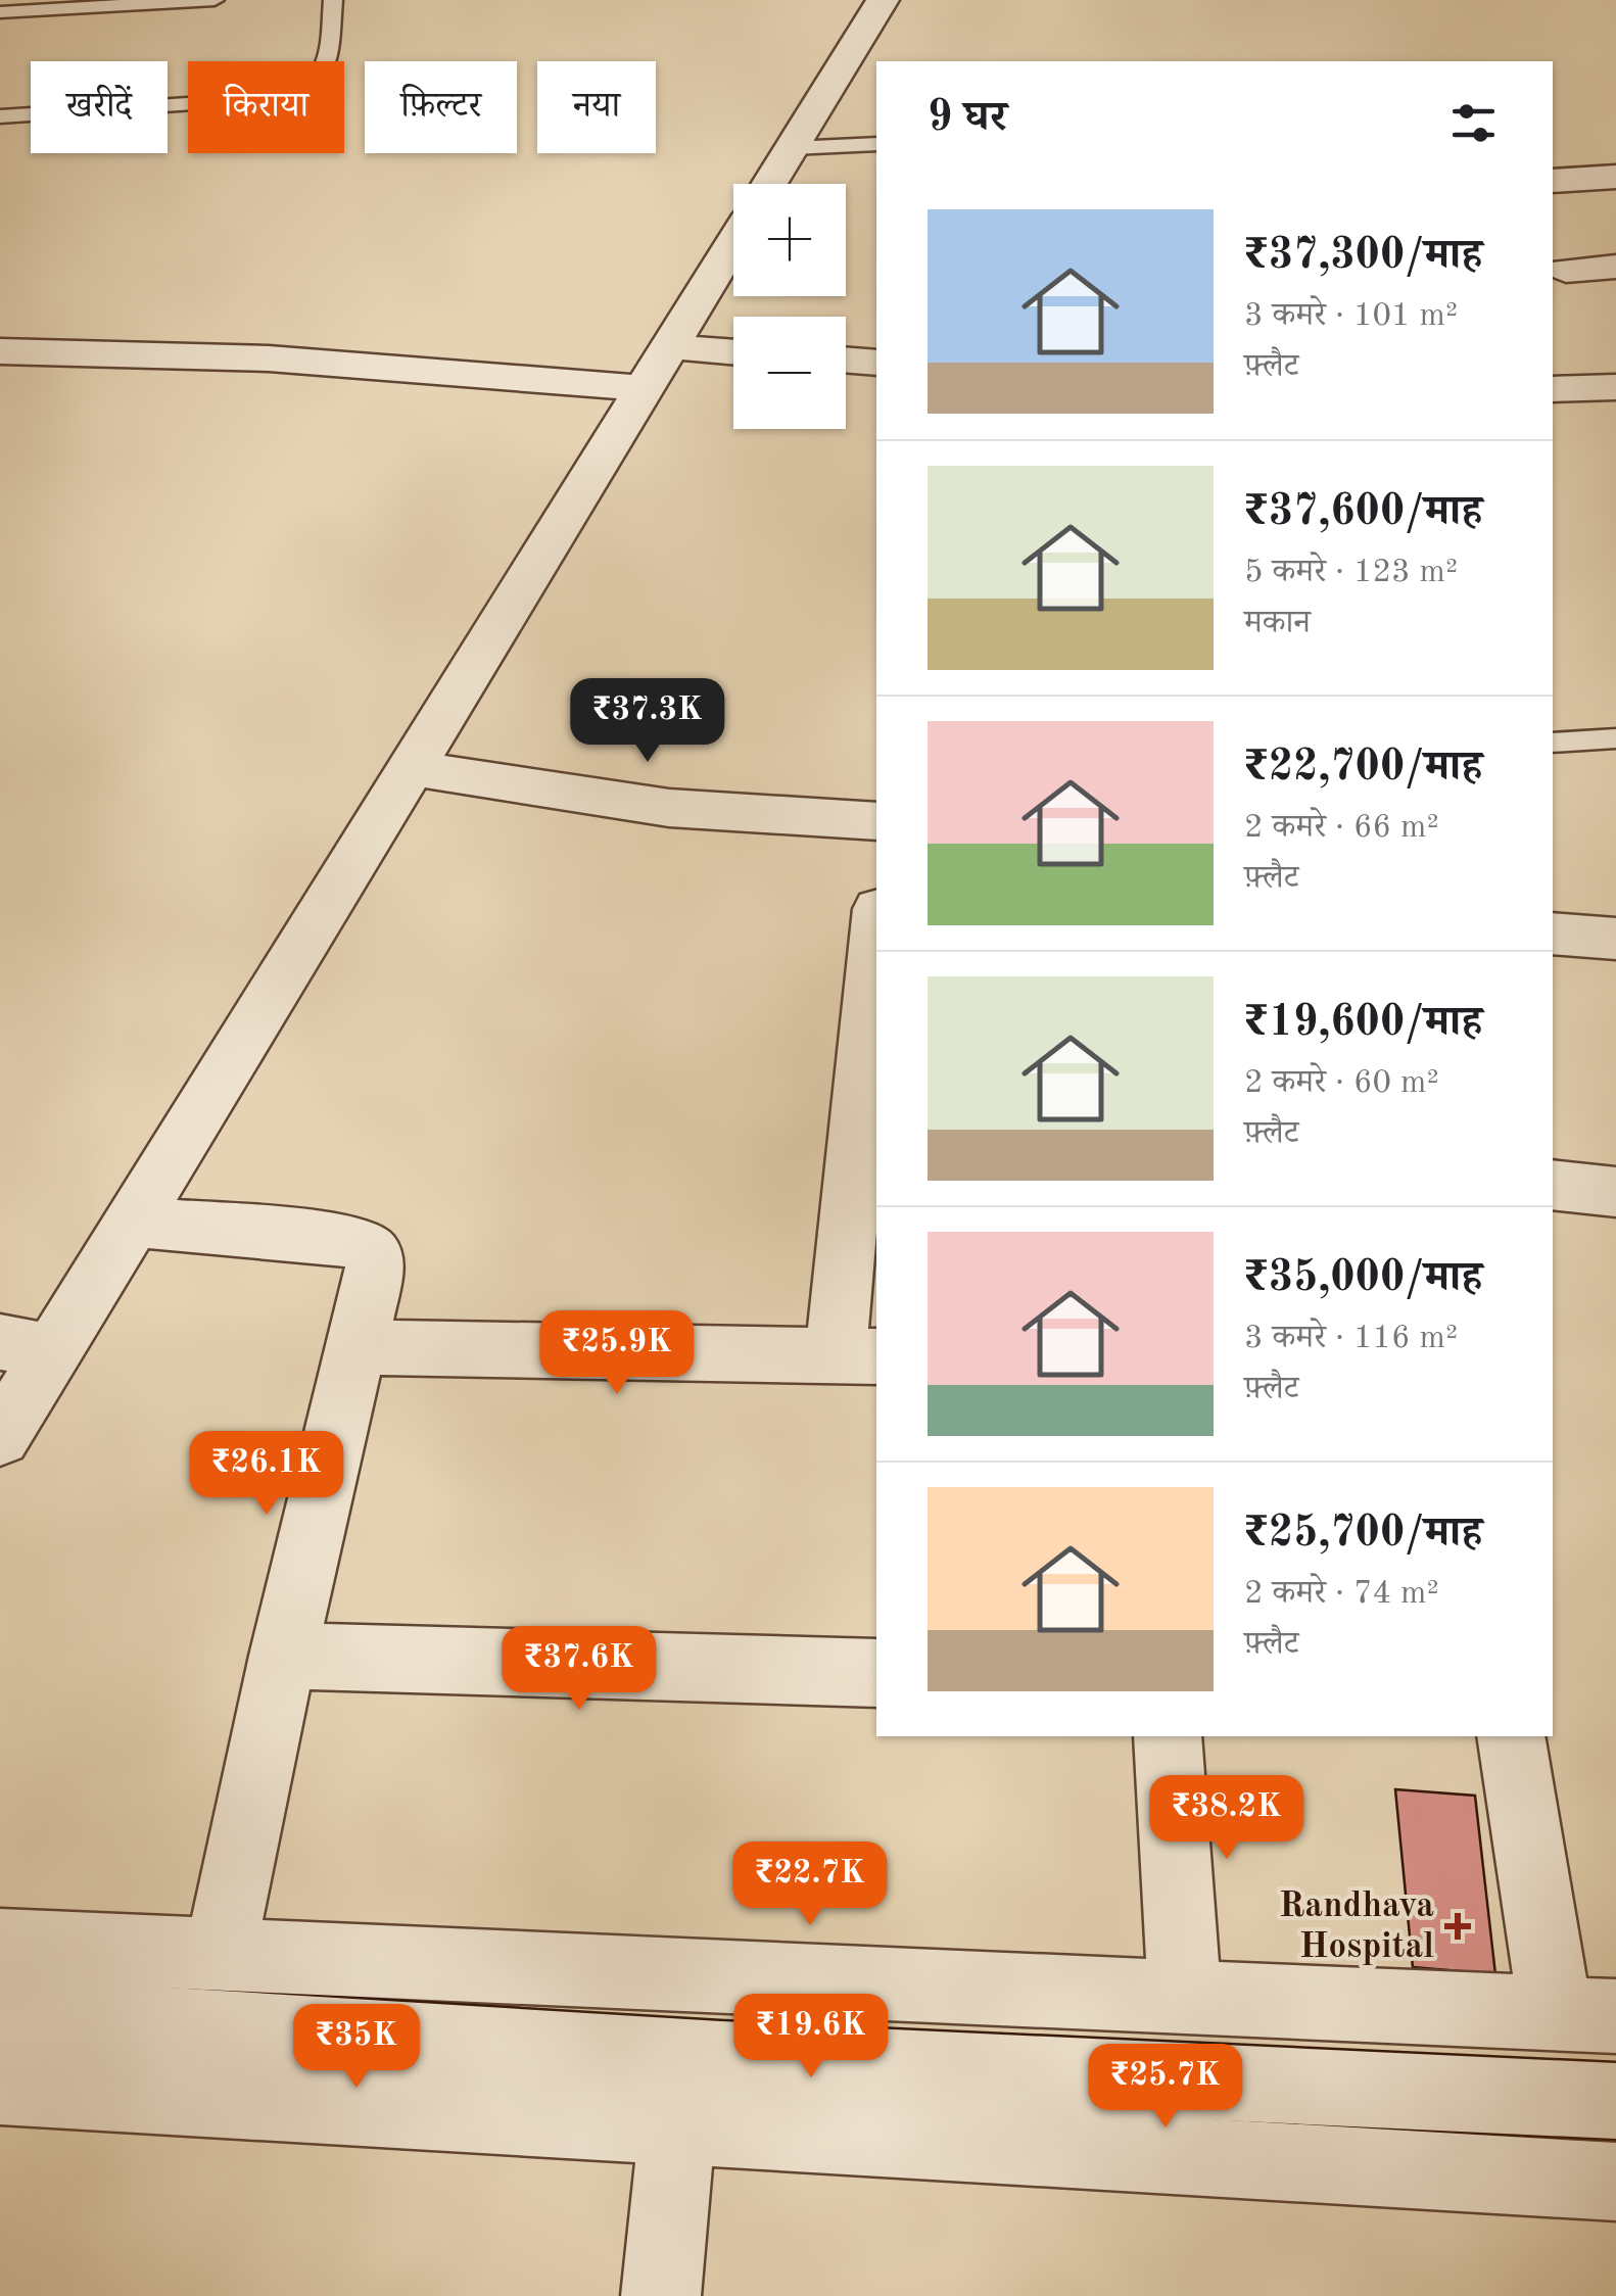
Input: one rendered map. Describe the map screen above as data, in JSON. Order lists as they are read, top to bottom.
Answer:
{
  "places": {
    "health": ["Randhava Hospital"]
  },
  "page": {
    "chip": [
      "खरीदें",
      "किराया",
      "फ़िल्टर",
      "नया"
    ],
    "heading": "9 घर",
    "map_buttons": ["+", "−"],
    "list": [
      {
        "name": "₹37,300/माह",
        "note": "3 कमरे · 101 m² · फ़्लैट"
      },
      {
        "name": "₹37,600/माह",
        "note": "5 कमरे · 123 m² · मकान"
      },
      {
        "name": "₹22,700/माह",
        "note": "2 कमरे · 66 m² · फ़्लैट"
      },
      {
        "name": "₹19,600/माह",
        "note": "2 कमरे · 60 m² · फ़्लैट"
      },
      {
        "name": "₹35,000/माह",
        "note": "3 कमरे · 116 m² · फ़्लैट"
      },
      {
        "name": "₹25,700/माह",
        "note": "2 कमरे · 74 m² · फ़्लैट"
      }
    ],
    "price": [
      "₹37.3K",
      "₹25.9K",
      "₹26.1K",
      "₹37.6K",
      "₹38.2K",
      "₹22.7K",
      "₹19.6K",
      "₹35K",
      "₹25.7K"
    ]
  }
}
